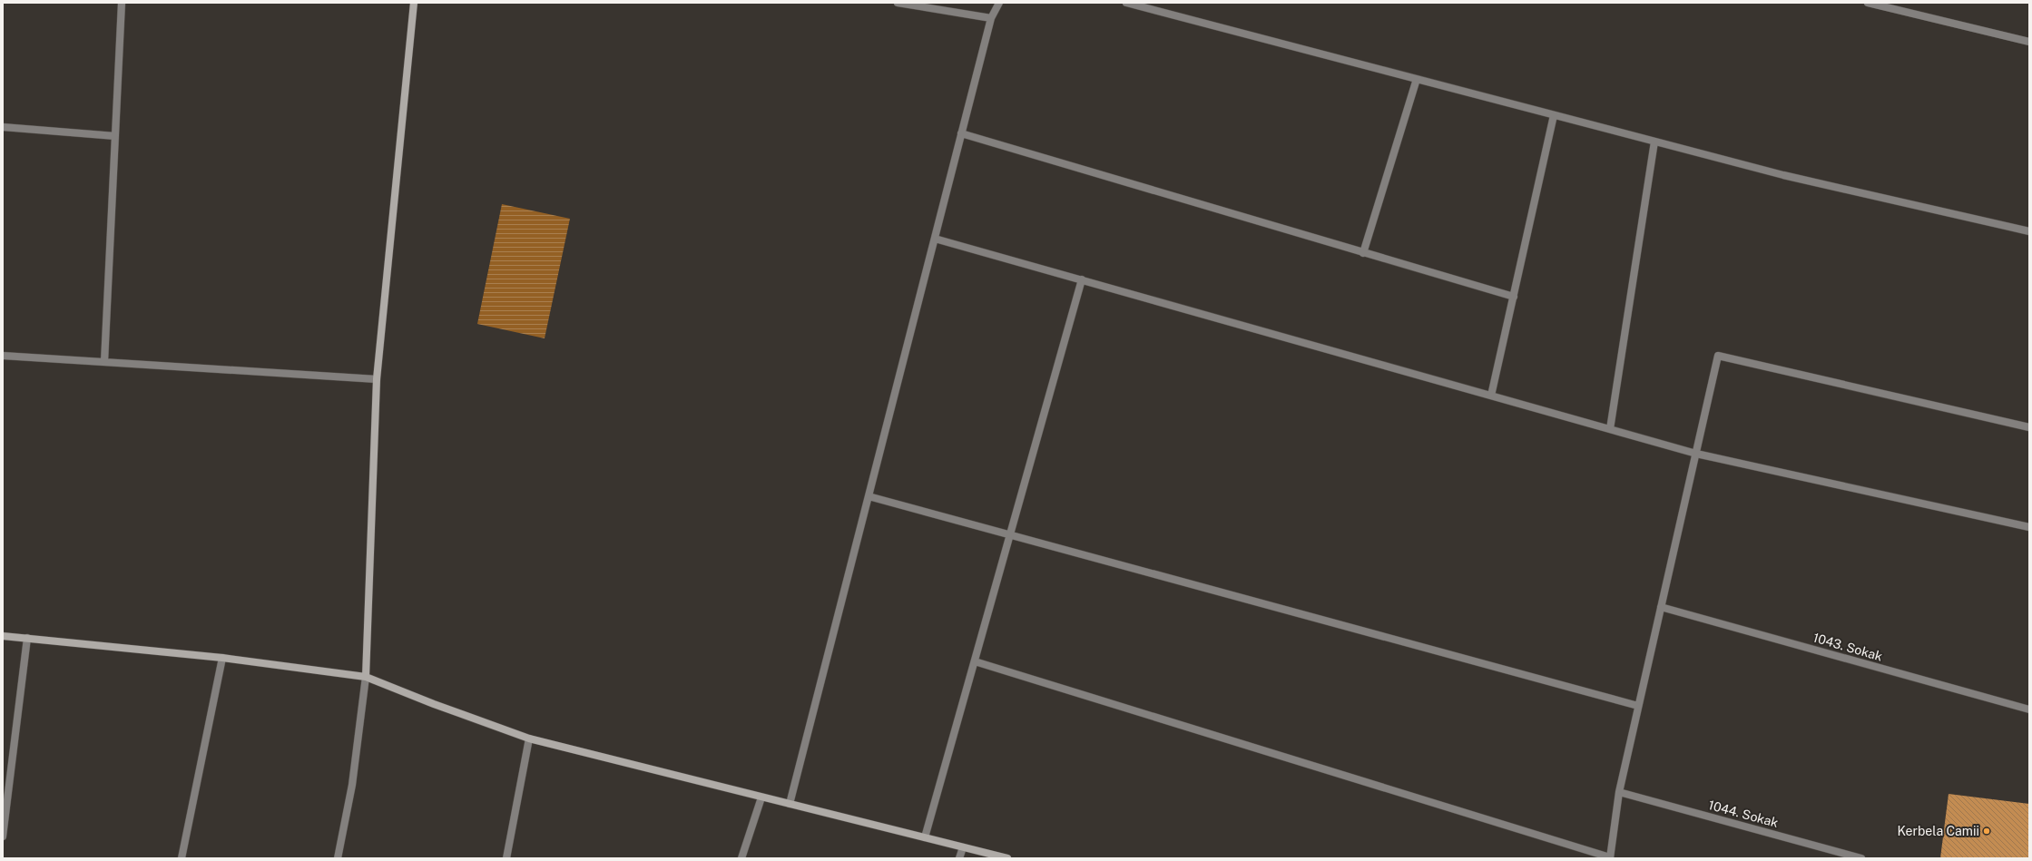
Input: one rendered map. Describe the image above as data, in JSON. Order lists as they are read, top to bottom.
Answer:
{
  "streets": {
    "street": ["1043. Sokak", "1044. Sokak"]
  },
  "places": ["Kerbela Camii"]
}
